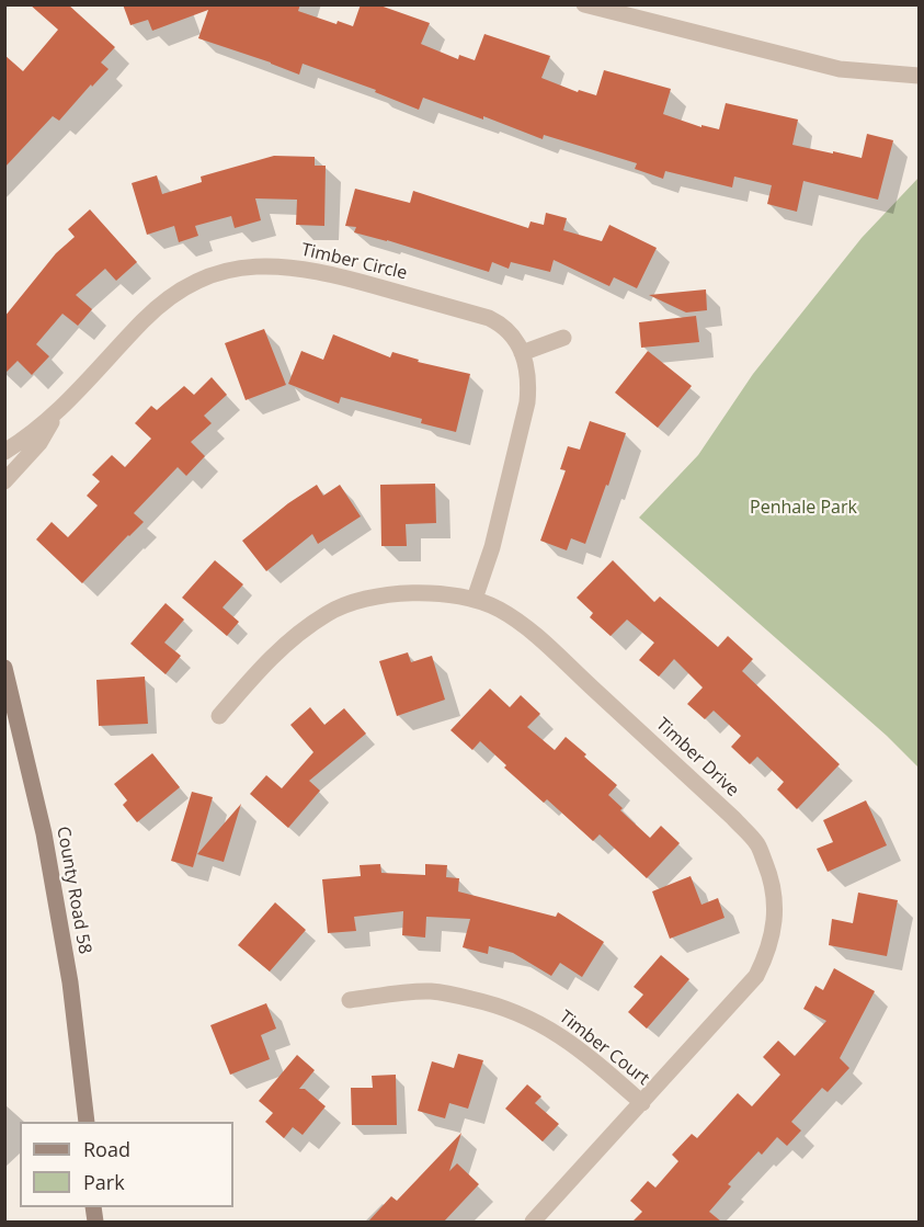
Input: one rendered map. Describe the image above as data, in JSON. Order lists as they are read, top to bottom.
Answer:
{
  "streets": {
    "street": [
      "Timber Circle",
      "Timber Drive",
      "County Road 58",
      "Timber Court"
    ]
  },
  "crossings": [
    ["Timber Circle", "Timber Drive"],
    ["Timber Drive", "Timber Court"]
  ],
  "parks": ["Penhale Park"],
  "legend": ["Road", "Park"]
}
